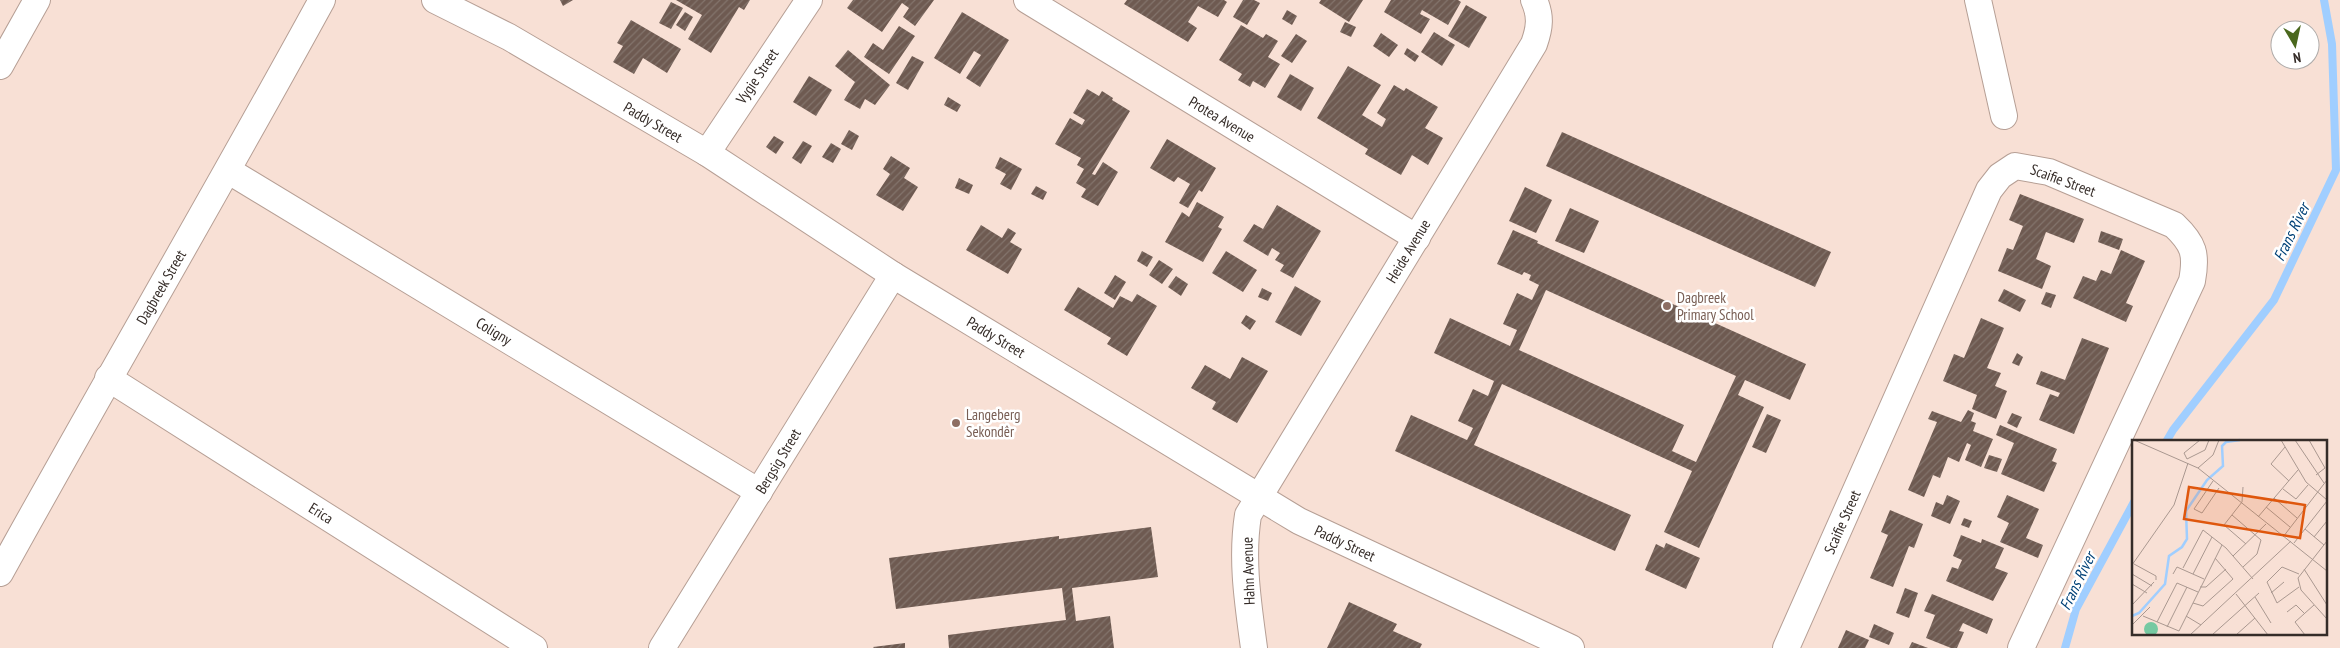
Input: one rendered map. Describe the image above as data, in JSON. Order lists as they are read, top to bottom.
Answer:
{
  "streets": {
    "street": [
      "Vygie Street",
      "Protea Avenue",
      "Paddy Street",
      "Scaifie Street",
      "Heide Avenue",
      "Dagbreek Street",
      "Coligny",
      "Bergsig Street",
      "Erica",
      "Hahn Avenue"
    ]
  },
  "crossings": [
    ["Vygie Street", "Paddy Street"],
    ["Protea Avenue", "Heide Avenue"],
    ["Paddy Street", "Heide Avenue"],
    ["Paddy Street", "Bergsig Street"],
    ["Paddy Street", "Hahn Avenue"],
    ["Heide Avenue", "Hahn Avenue"],
    ["Dagbreek Street", "Coligny"],
    ["Dagbreek Street", "Erica"],
    ["Coligny", "Bergsig Street"]
  ],
  "water": ["Frans River"],
  "places": ["Dagbreek Primary School", "Langeberg Sekondêr"],
  "north": "bottom"
}
